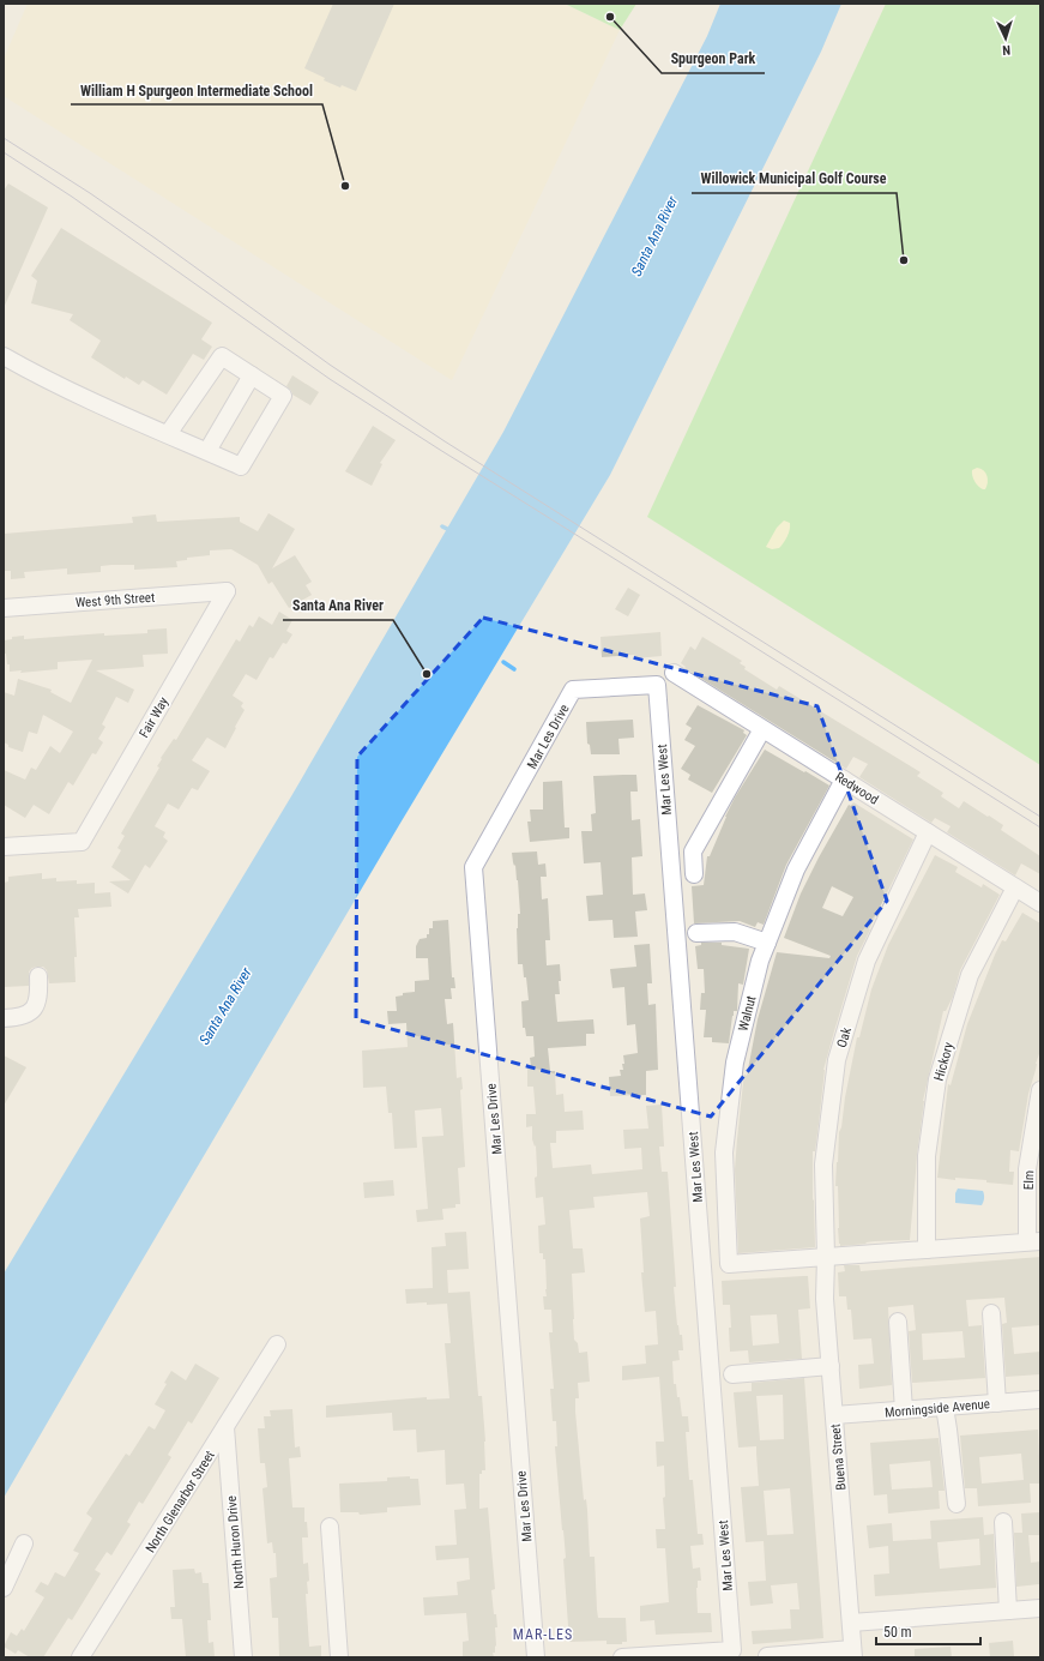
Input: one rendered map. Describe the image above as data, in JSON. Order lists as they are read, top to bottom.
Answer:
{
  "streets": {
    "street": [
      "West 9th Street",
      "Fair Way",
      "Mar Les Drive",
      "Mar Les West",
      "Redwood",
      "Walnut",
      "Oak",
      "Hickory",
      "Elm",
      "Morningside Avenue",
      "Buena Street",
      "North Glenarbor Street",
      "North Huron Drive"
    ]
  },
  "crossings": [
    ["West 9th Street", "Fair Way"],
    ["Mar Les Drive", "Mar Les West"],
    ["Redwood", "Walnut"],
    ["Redwood", "Oak"],
    ["Redwood", "Hickory"],
    ["Walnut", "Oak"],
    ["Walnut", "Buena Street"],
    ["Oak", "Buena Street"],
    ["Morningside Avenue", "Buena Street"],
    ["North Glenarbor Street", "North Huron Drive"]
  ],
  "districts": ["MAR-LES"],
  "water": ["Santa Ana River"],
  "places": [
    "Spurgeon Park",
    "William H Spurgeon Intermediate School",
    "Willowick Municipal Golf Course",
    "Santa Ana River"
  ],
  "scale_bar": "50 m",
  "north": "bottom"
}
